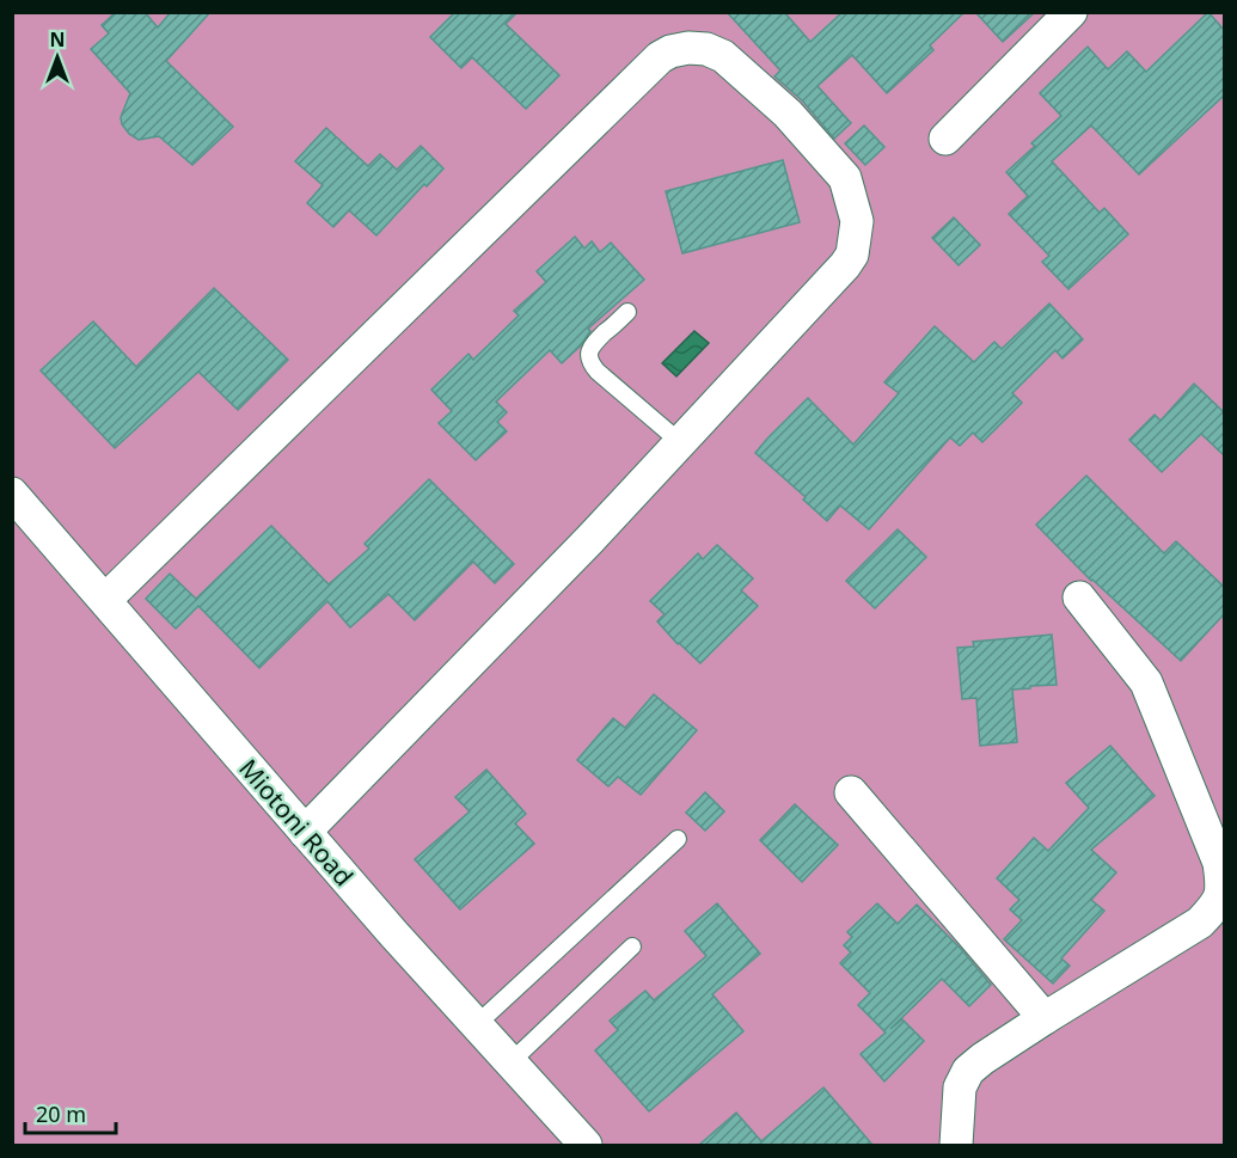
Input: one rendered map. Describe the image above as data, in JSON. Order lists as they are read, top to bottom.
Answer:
{
  "streets": {
    "street": ["Miotoni Road"]
  },
  "scale_bar": "20 m",
  "north": "top"
}
